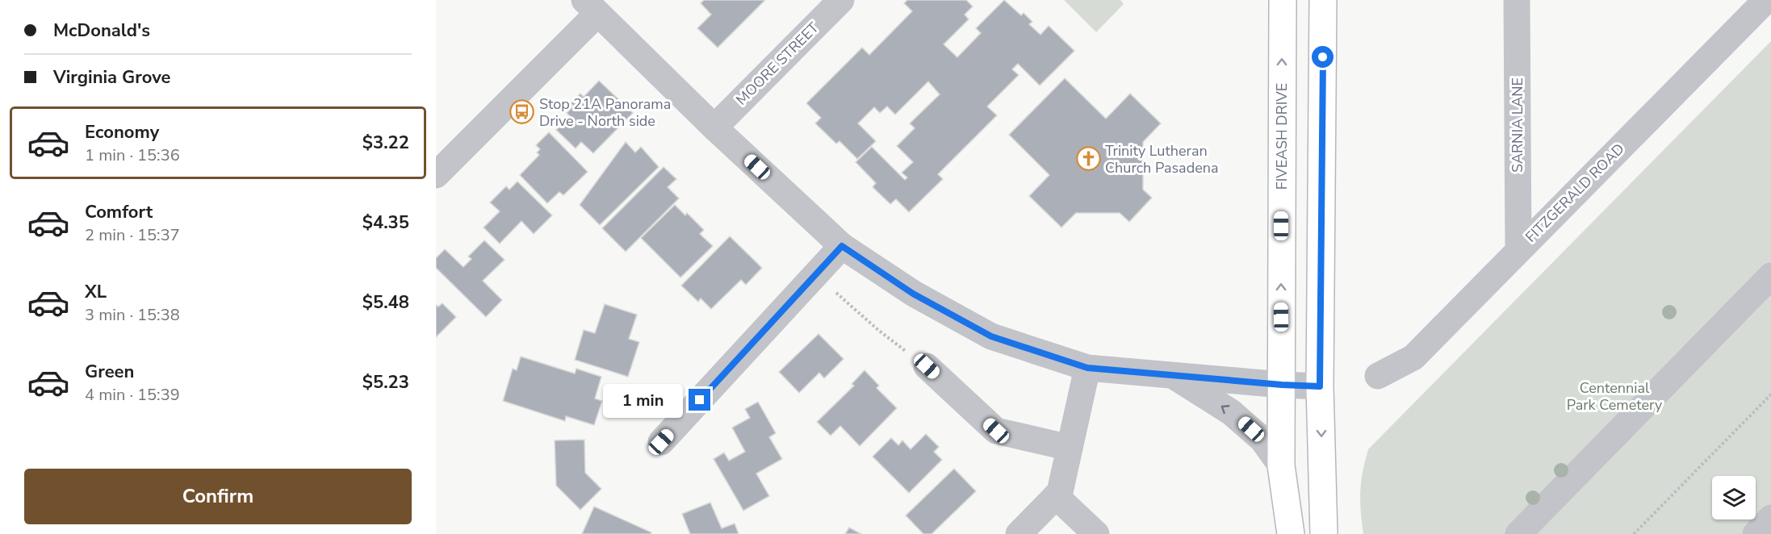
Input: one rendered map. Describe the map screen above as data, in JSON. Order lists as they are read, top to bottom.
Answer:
{
  "streets": {
    "main road": ["FIVEASH DRIVE"],
    "street": ["MOORE STREET", "SARNIA LANE", "FITZGERALD ROAD"]
  },
  "crossings": [
    ["SARNIA LANE", "FITZGERALD ROAD"]
  ],
  "parks": ["Centennial Park Cemetery"],
  "places": {
    "bus stop": ["Stop 21A Panorama Drive - North side"],
    "church": ["Trinity Lutheran Church Pasadena"]
  },
  "page": {
    "banner": ["McDonald's", "Virginia Grove"],
    "list": [
      {
        "name": "Economy",
        "note": "1 min · 15:36",
        "value": "$3.22"
      },
      {
        "name": "Comfort",
        "note": "2 min · 15:37",
        "value": "$4.35"
      },
      {
        "name": "XL",
        "note": "3 min · 15:38",
        "value": "$5.48"
      },
      {
        "name": "Green",
        "note": "4 min · 15:39",
        "value": "$5.23"
      }
    ],
    "bubble": "1 min",
    "buttons": "Confirm"
  }
}
